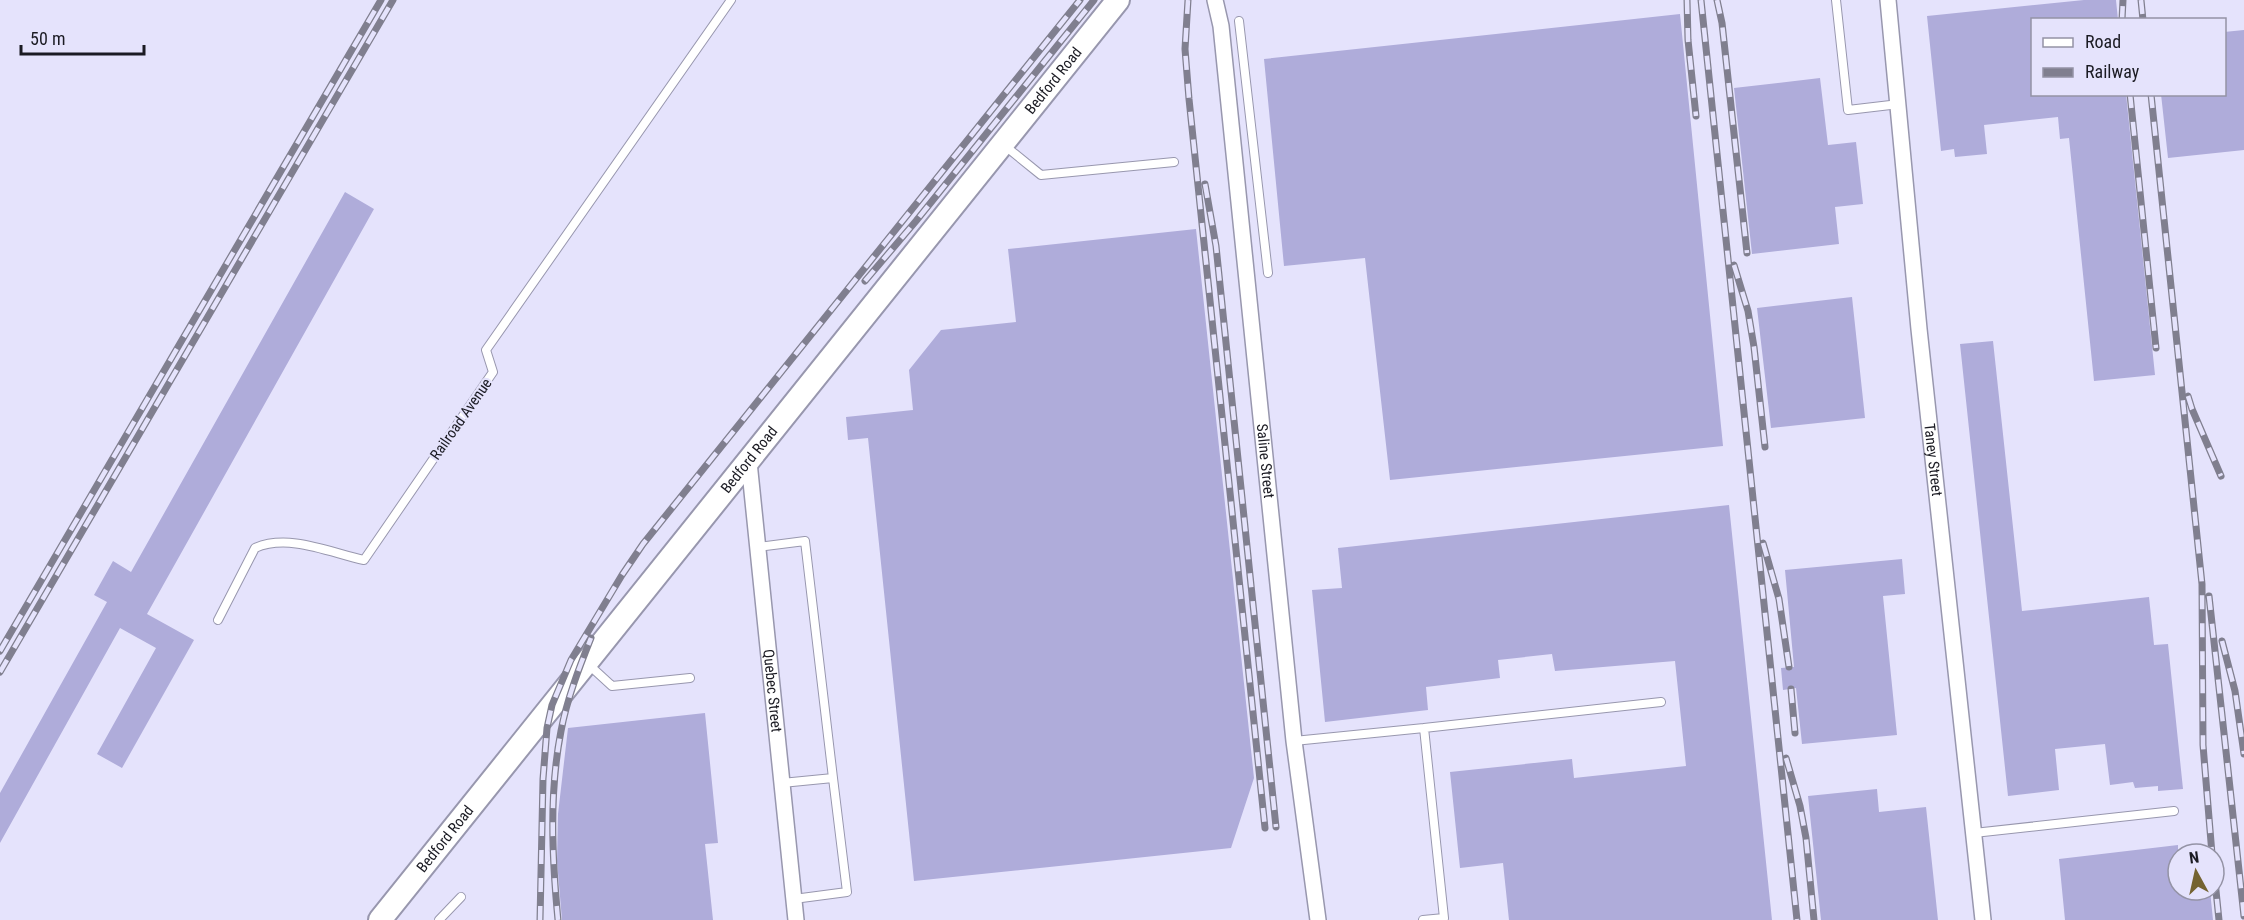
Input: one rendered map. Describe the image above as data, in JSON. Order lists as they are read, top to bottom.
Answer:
{
  "streets": {
    "street": [
      "Bedford Road",
      "Saline Street",
      "Taney Street",
      "Quebec Street"
    ],
    "lane": ["Railroad Avenue"]
  },
  "crossings": [
    ["Bedford Road", "Quebec Street"]
  ],
  "legend": ["Road", "Railway"],
  "scale_bar": "50 m",
  "north": "top"
}
